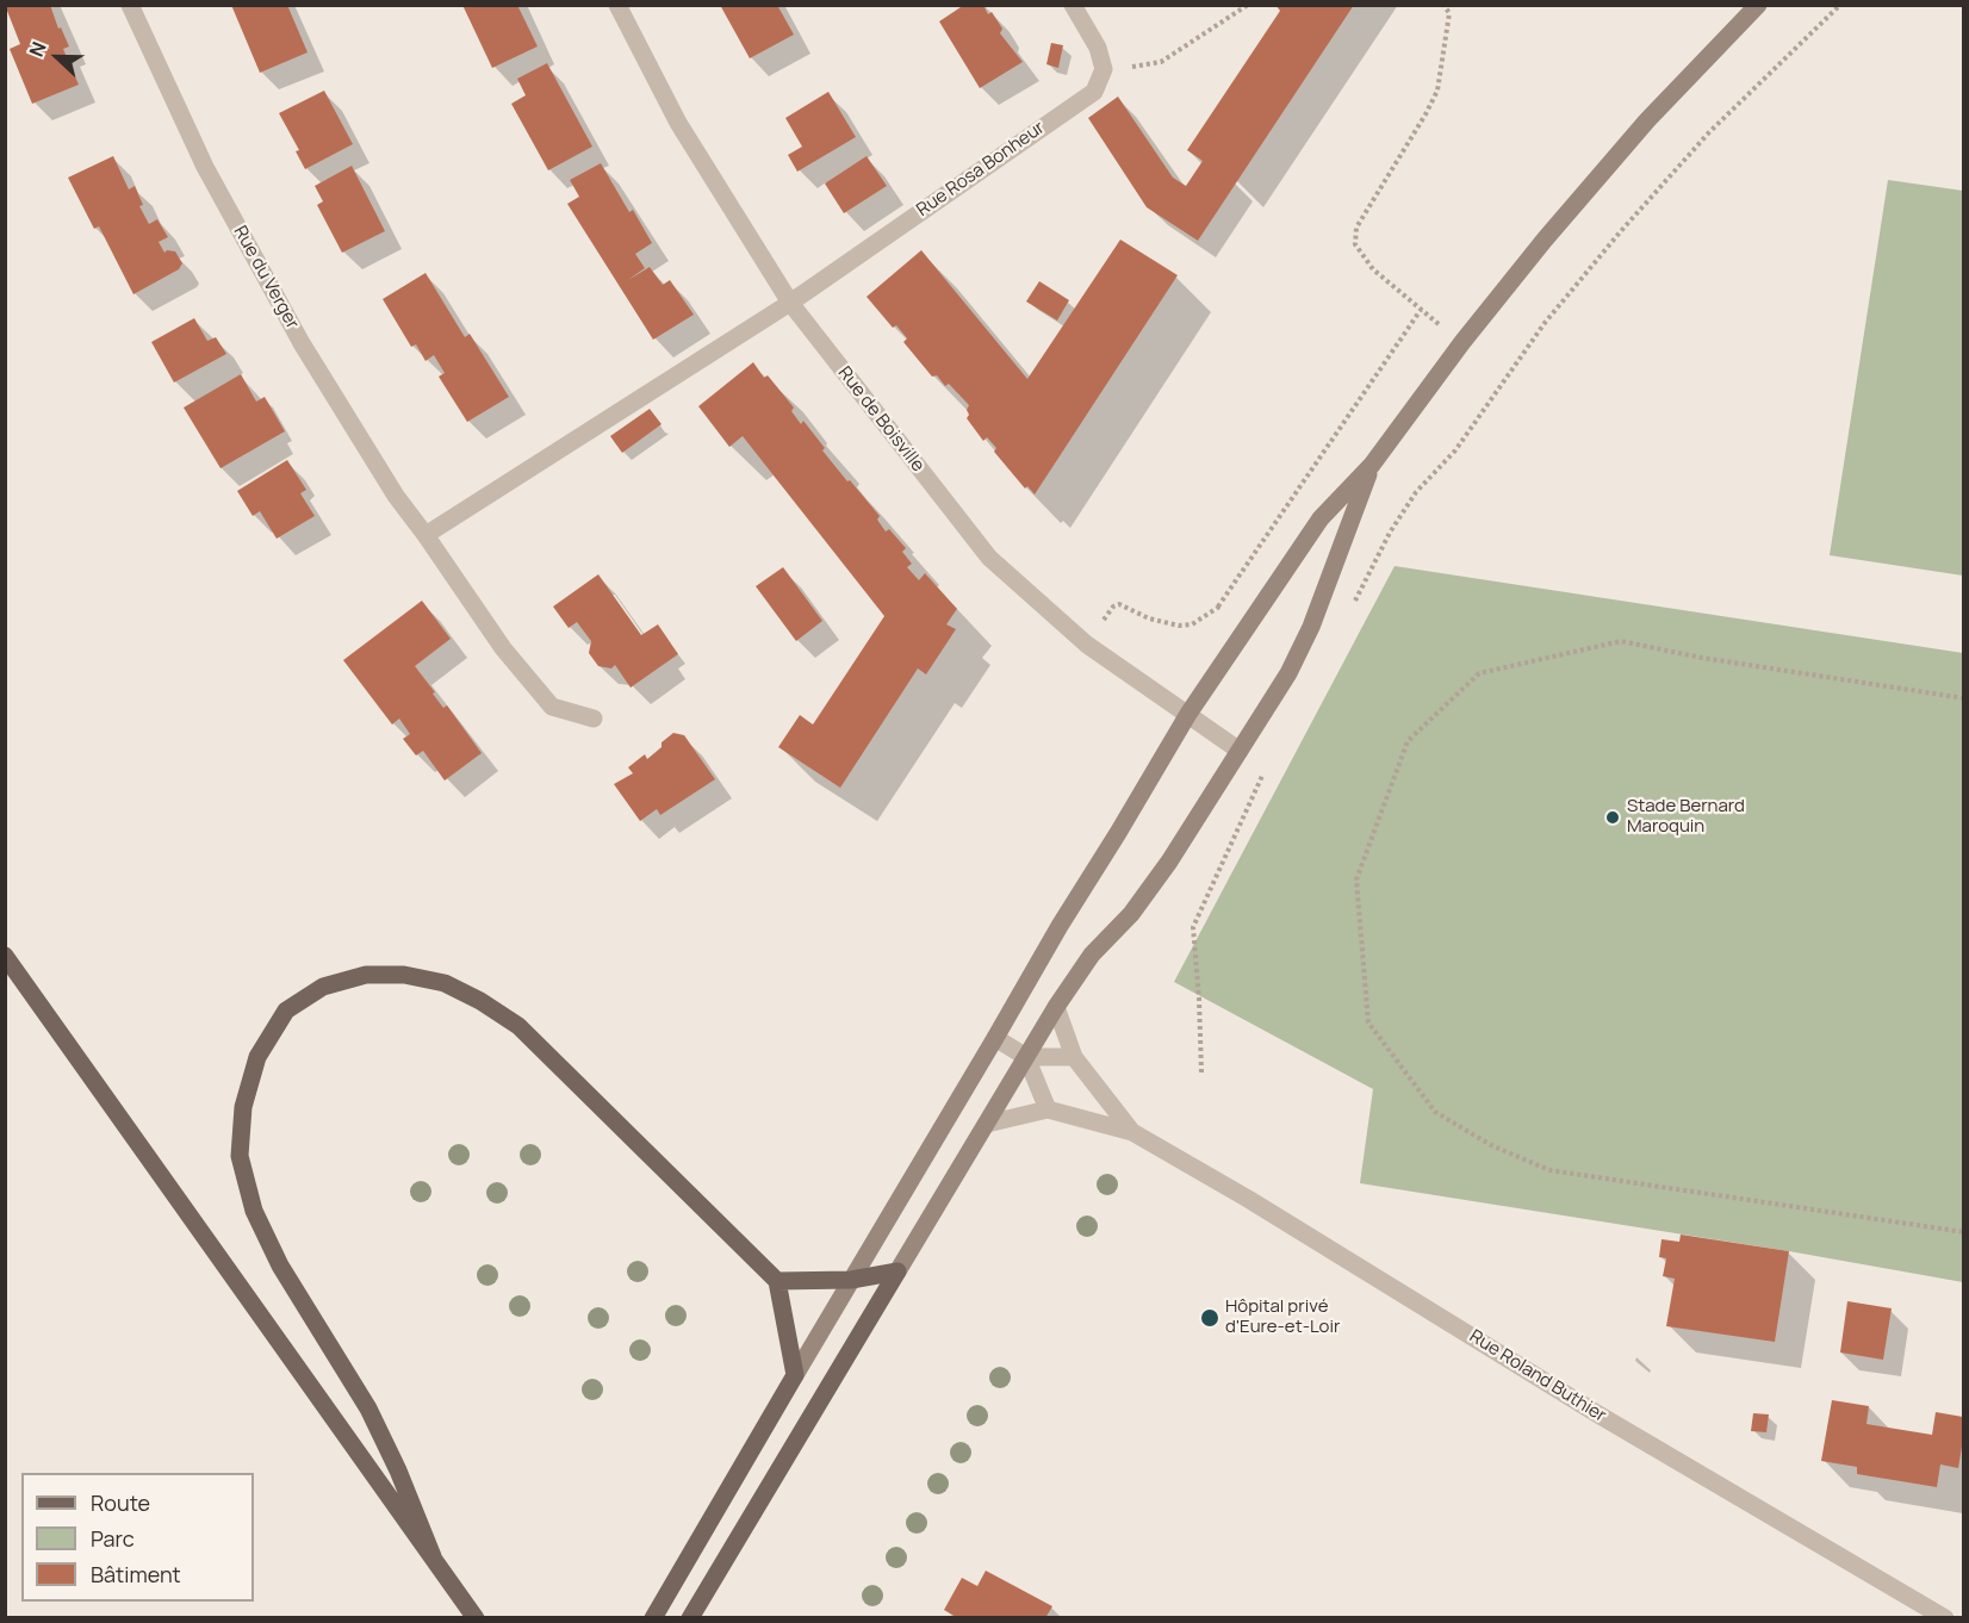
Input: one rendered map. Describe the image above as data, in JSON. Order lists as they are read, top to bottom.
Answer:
{
  "streets": {
    "street": [
      "Rue Rosa Bonheur",
      "Rue du Verger",
      "Rue de Boisville",
      "Rue Roland Buthier"
    ]
  },
  "crossings": [
    ["Rue Rosa Bonheur", "Rue de Boisville"]
  ],
  "places": ["Stade Bernard Maroquin", "Hôpital privé d'Eure-et-Loir"],
  "legend": ["Route", "Parc", "Bâtiment"],
  "north": "left"
}
